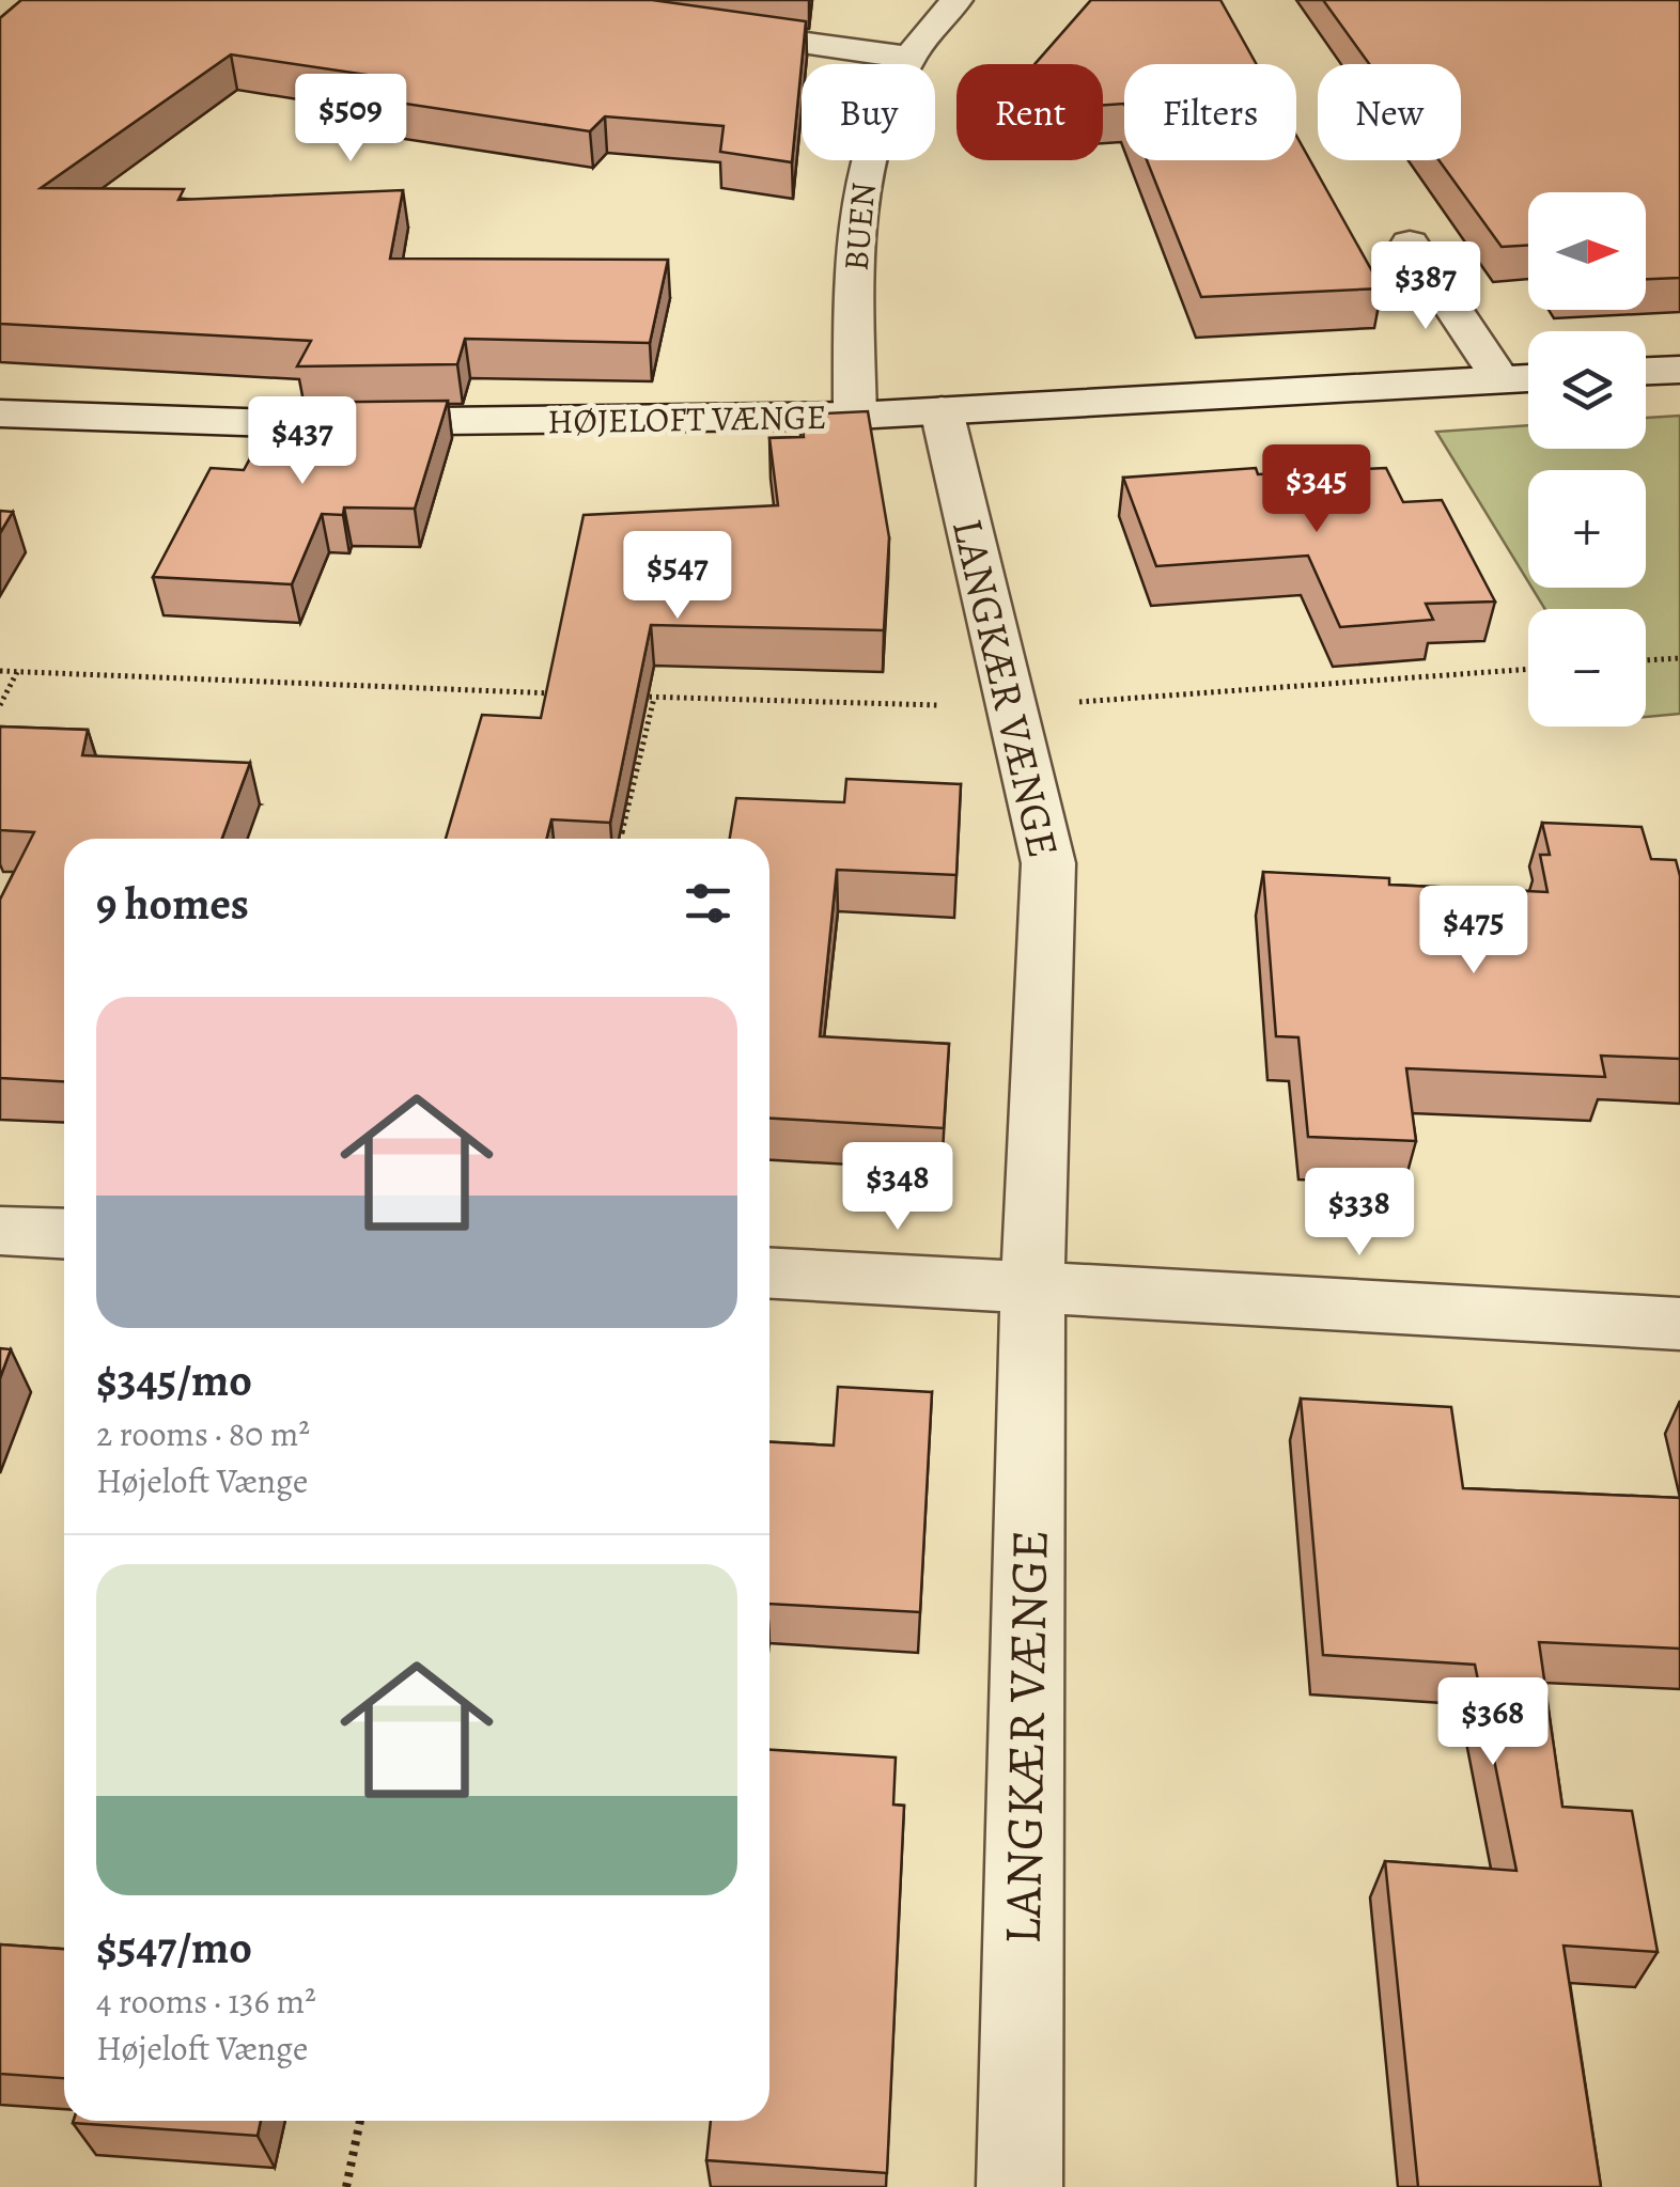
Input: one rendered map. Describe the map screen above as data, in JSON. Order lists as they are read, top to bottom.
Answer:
{
  "streets": {
    "street": ["BUEN", "HØJELOFT VÆNGE", "LANGKÆR VÆNGE"]
  },
  "crossings": [
    ["BUEN", "HØJELOFT VÆNGE"],
    ["HØJELOFT VÆNGE", "LANGKÆR VÆNGE"]
  ],
  "north": "right",
  "page": {
    "chip": [
      "Buy",
      "Rent",
      "Filters",
      "New"
    ],
    "price": [
      "$509",
      "$387",
      "$437",
      "$345",
      "$547",
      "$475",
      "$348",
      "$338",
      "$368"
    ],
    "map_buttons": ["+", "−"],
    "heading": "9 homes",
    "list": [
      {
        "name": "$345/mo",
        "note": "2 rooms · 80 m² · Højeloft Vænge"
      },
      {
        "name": "$547/mo",
        "note": "4 rooms · 136 m² · Højeloft Vænge"
      }
    ]
  }
}
